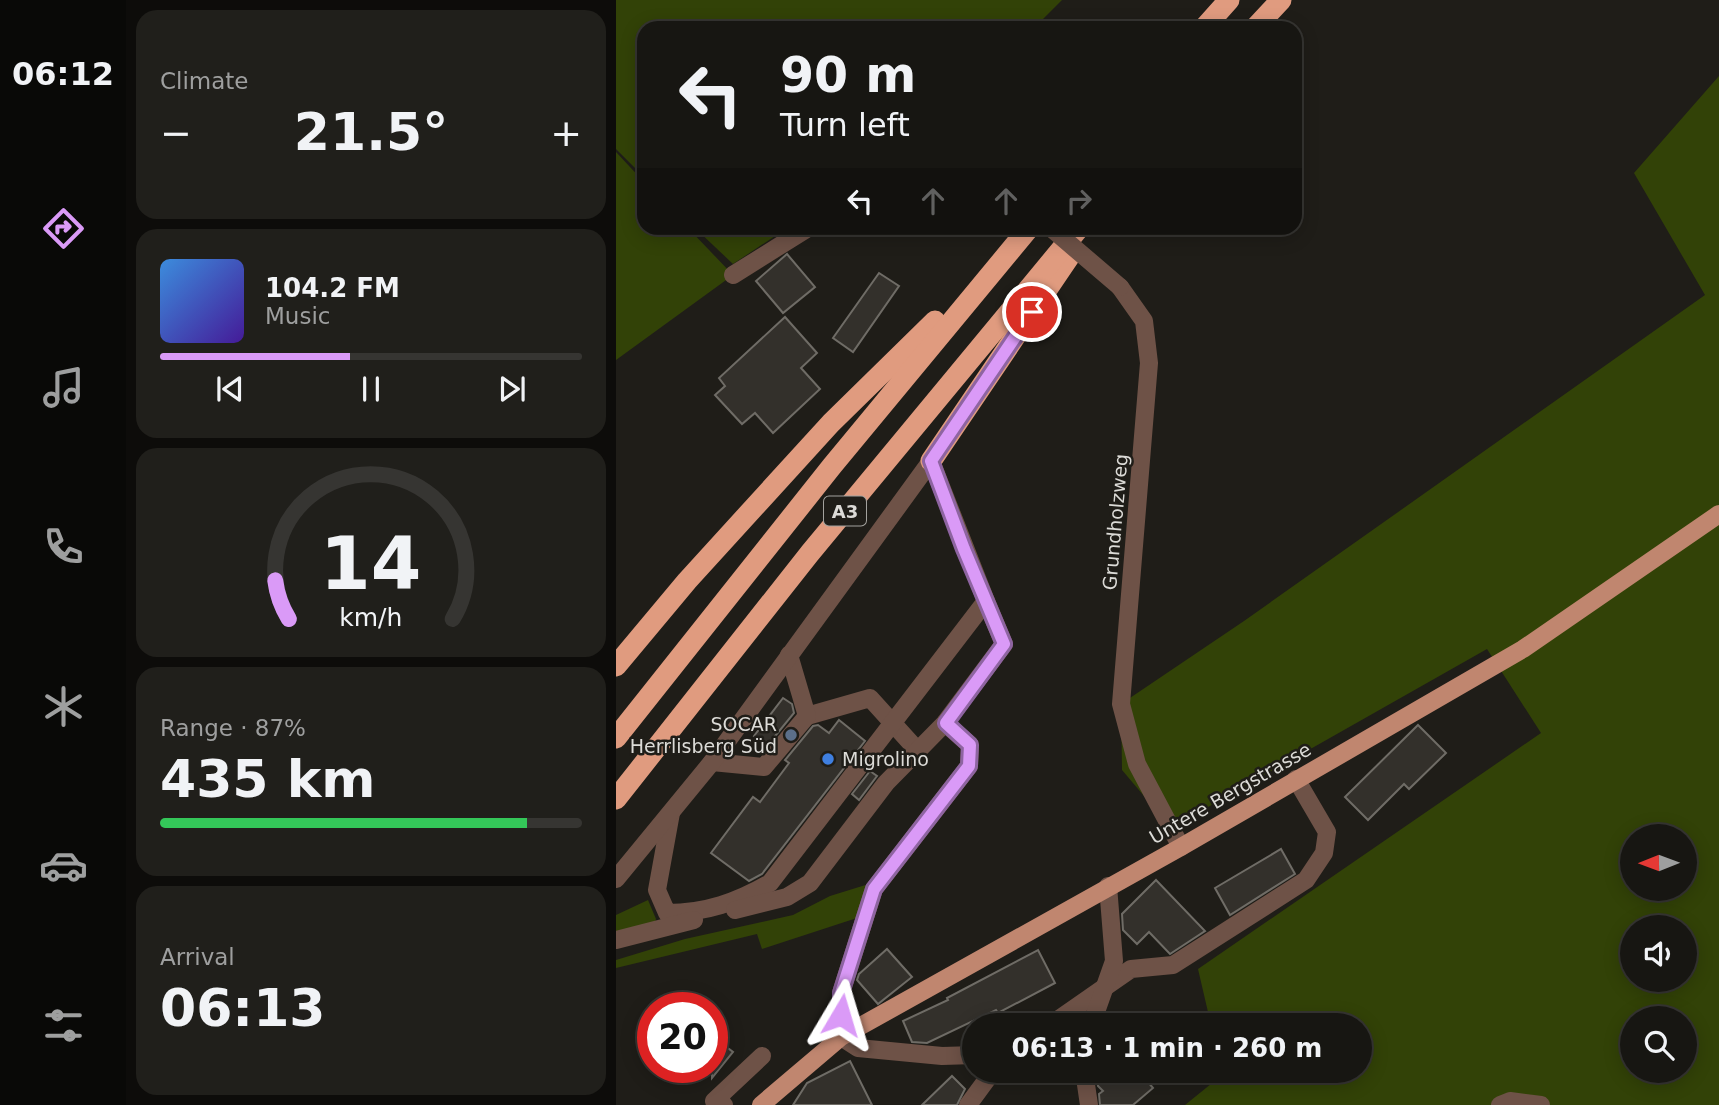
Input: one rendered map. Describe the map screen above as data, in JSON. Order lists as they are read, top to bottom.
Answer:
{
  "streets": {
    "highway": ["A3"],
    "main road": ["Untere Bergstrasse"],
    "street": ["Grundholzweg"]
  },
  "crossings": [
    ["Grundholzweg", "Untere Bergstrasse"]
  ],
  "places": ["SOCAR Herrlisberg Süd", "Migrolino"],
  "north": "left",
  "page": {
    "tabs": "06:12",
    "tile": [
      "Climate",
      ["Range · 87%", "435 km"],
      ["Arrival", "06:13"]
    ],
    "turn": ["90 m", "Turn left"],
    "heat": ["−", "21.5°", "+"],
    "song": ["104.2 FM", "Music"],
    "limit": "20",
    "trip": "06:13 · 1 min · 260 m",
    "gauge": ["14", "km/h"]
  }
}
